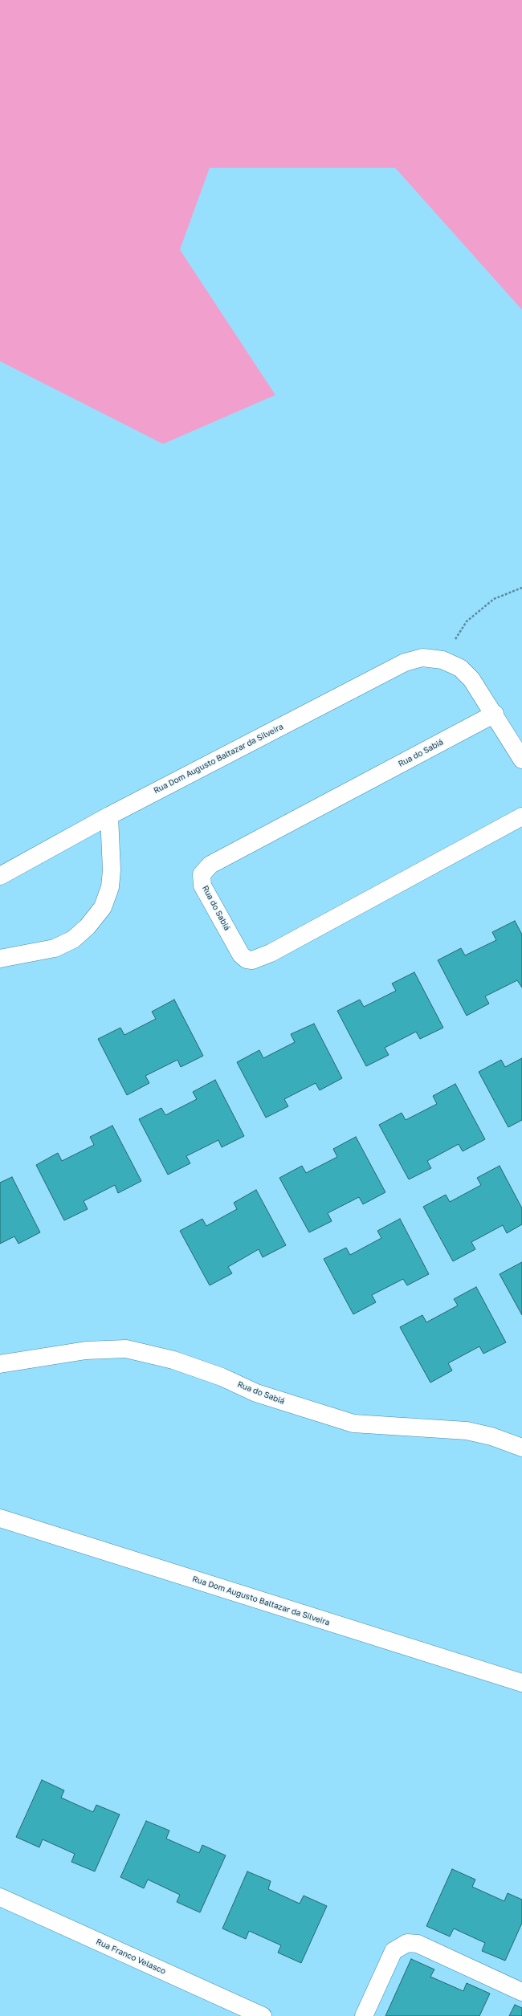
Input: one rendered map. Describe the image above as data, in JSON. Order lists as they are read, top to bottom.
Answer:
{
  "streets": {
    "street": ["Rua do Sabiá", "Rua Dom Augusto Baltazar da Silveira", "Rua Franco Velasco"]
  }
}
